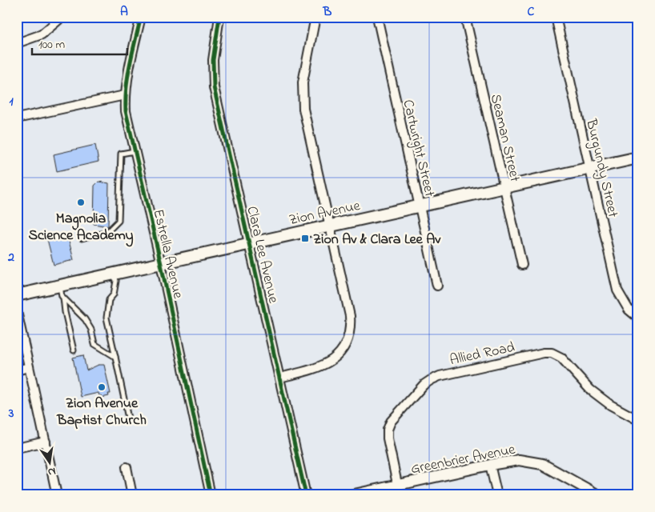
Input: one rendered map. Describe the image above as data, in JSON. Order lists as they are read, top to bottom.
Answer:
{
  "streets": {
    "main road": ["Zion Avenue"],
    "street": [
      "Seaman Street",
      "Cartwright Street",
      "Burgundy Street",
      "Estrella Avenue",
      "Clara Lee Avenue",
      "Allied Road",
      "Greenbrier Avenue"
    ]
  },
  "crossings": [
    ["Seaman Street", "Zion Avenue"],
    ["Cartwright Street", "Zion Avenue"],
    ["Burgundy Street", "Zion Avenue"],
    ["Zion Avenue", "Estrella Avenue"],
    ["Zion Avenue", "Clara Lee Avenue"],
    ["Allied Road", "Greenbrier Avenue"]
  ],
  "places": {
    "other": ["Magnolia Science Academy", "Zion Avenue Baptist Church"],
    "transit": ["Zion Av & Clara Lee Av"]
  },
  "scale_bar": "100 m",
  "north": "bottom",
  "grid": {
    "columns": ["A", "B", "C"],
    "rows": ["1", "2", "3"]
  }
}
